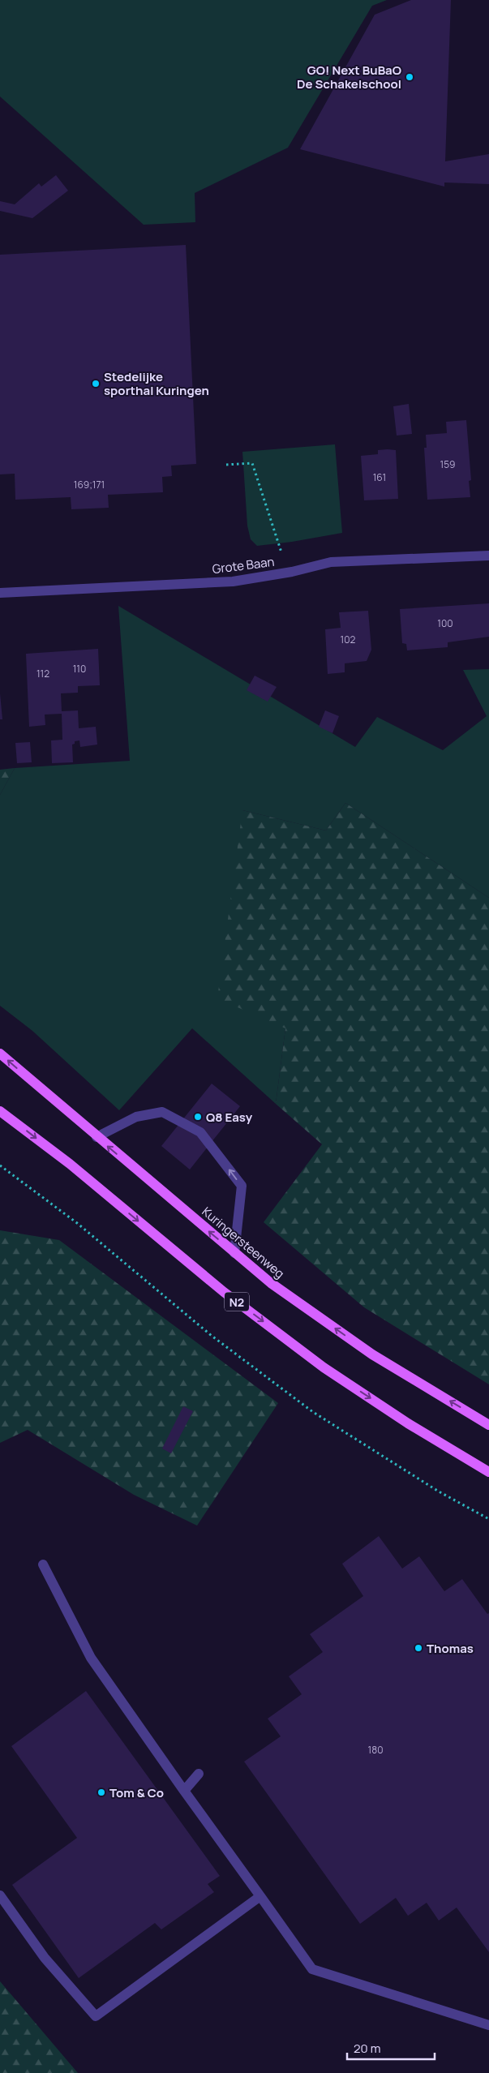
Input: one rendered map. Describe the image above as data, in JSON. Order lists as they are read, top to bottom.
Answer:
{
  "streets": {
    "main road": ["Kuringersteenweg", "N2"],
    "street": ["Grote Baan"]
  },
  "places": [
    "GO! Next BuBaO De Schakelschool",
    "Stedelijke sporthal Kuringen",
    "Q8 Easy",
    "Thomas",
    "Tom & Co"
  ],
  "house_numbers": [
    "159",
    "161",
    "169;171",
    "100",
    "102",
    "110",
    "112",
    "180"
  ],
  "scale_bar": "20 m"
}
